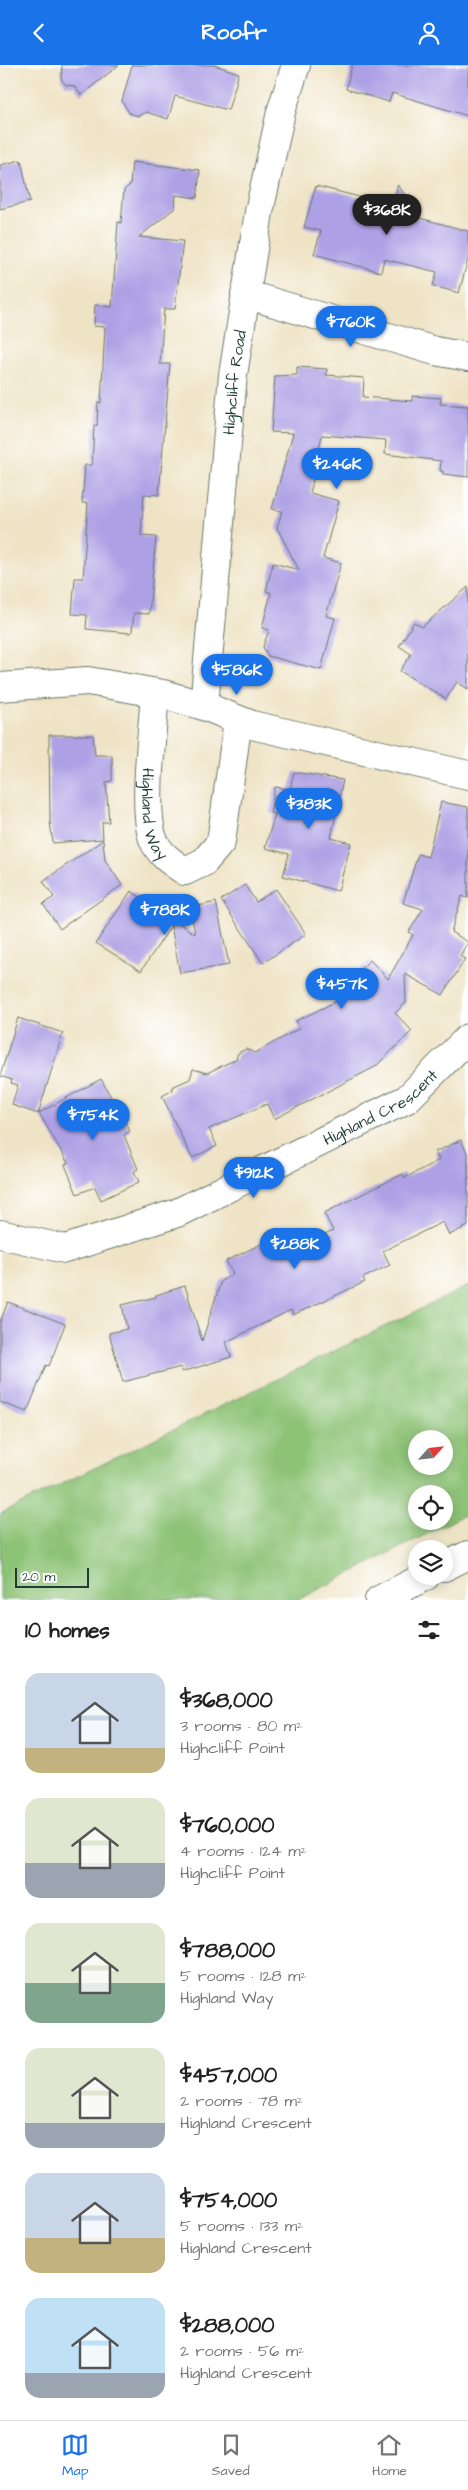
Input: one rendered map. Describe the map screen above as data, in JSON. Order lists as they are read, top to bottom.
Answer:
{
  "streets": {
    "street": ["Highcliff Road", "Highland Way", "Highland Crescent"]
  },
  "scale_bar": "20 m",
  "north": "top right",
  "page": {
    "header": "Roofr",
    "price": [
      "$368K",
      "$760K",
      "$246K",
      "$586K",
      "$383K",
      "$788K",
      "$457K",
      "$754K",
      "$912K",
      "$288K"
    ],
    "scale": "20 m",
    "heading": "10 homes",
    "list": [
      {
        "name": "$368,000",
        "note": "3 rooms · 80 m² · Highcliff Point"
      },
      {
        "name": "$760,000",
        "note": "4 rooms · 124 m² · Highcliff Point"
      },
      {
        "name": "$788,000",
        "note": "5 rooms · 128 m² · Highland Way"
      },
      {
        "name": "$457,000",
        "note": "2 rooms · 78 m² · Highland Crescent"
      },
      {
        "name": "$754,000",
        "note": "5 rooms · 133 m² · Highland Crescent"
      },
      {
        "name": "$288,000",
        "note": "2 rooms · 56 m² · Highland Crescent"
      }
    ],
    "tabs": ["Map", "Saved", "Home"]
  }
}
